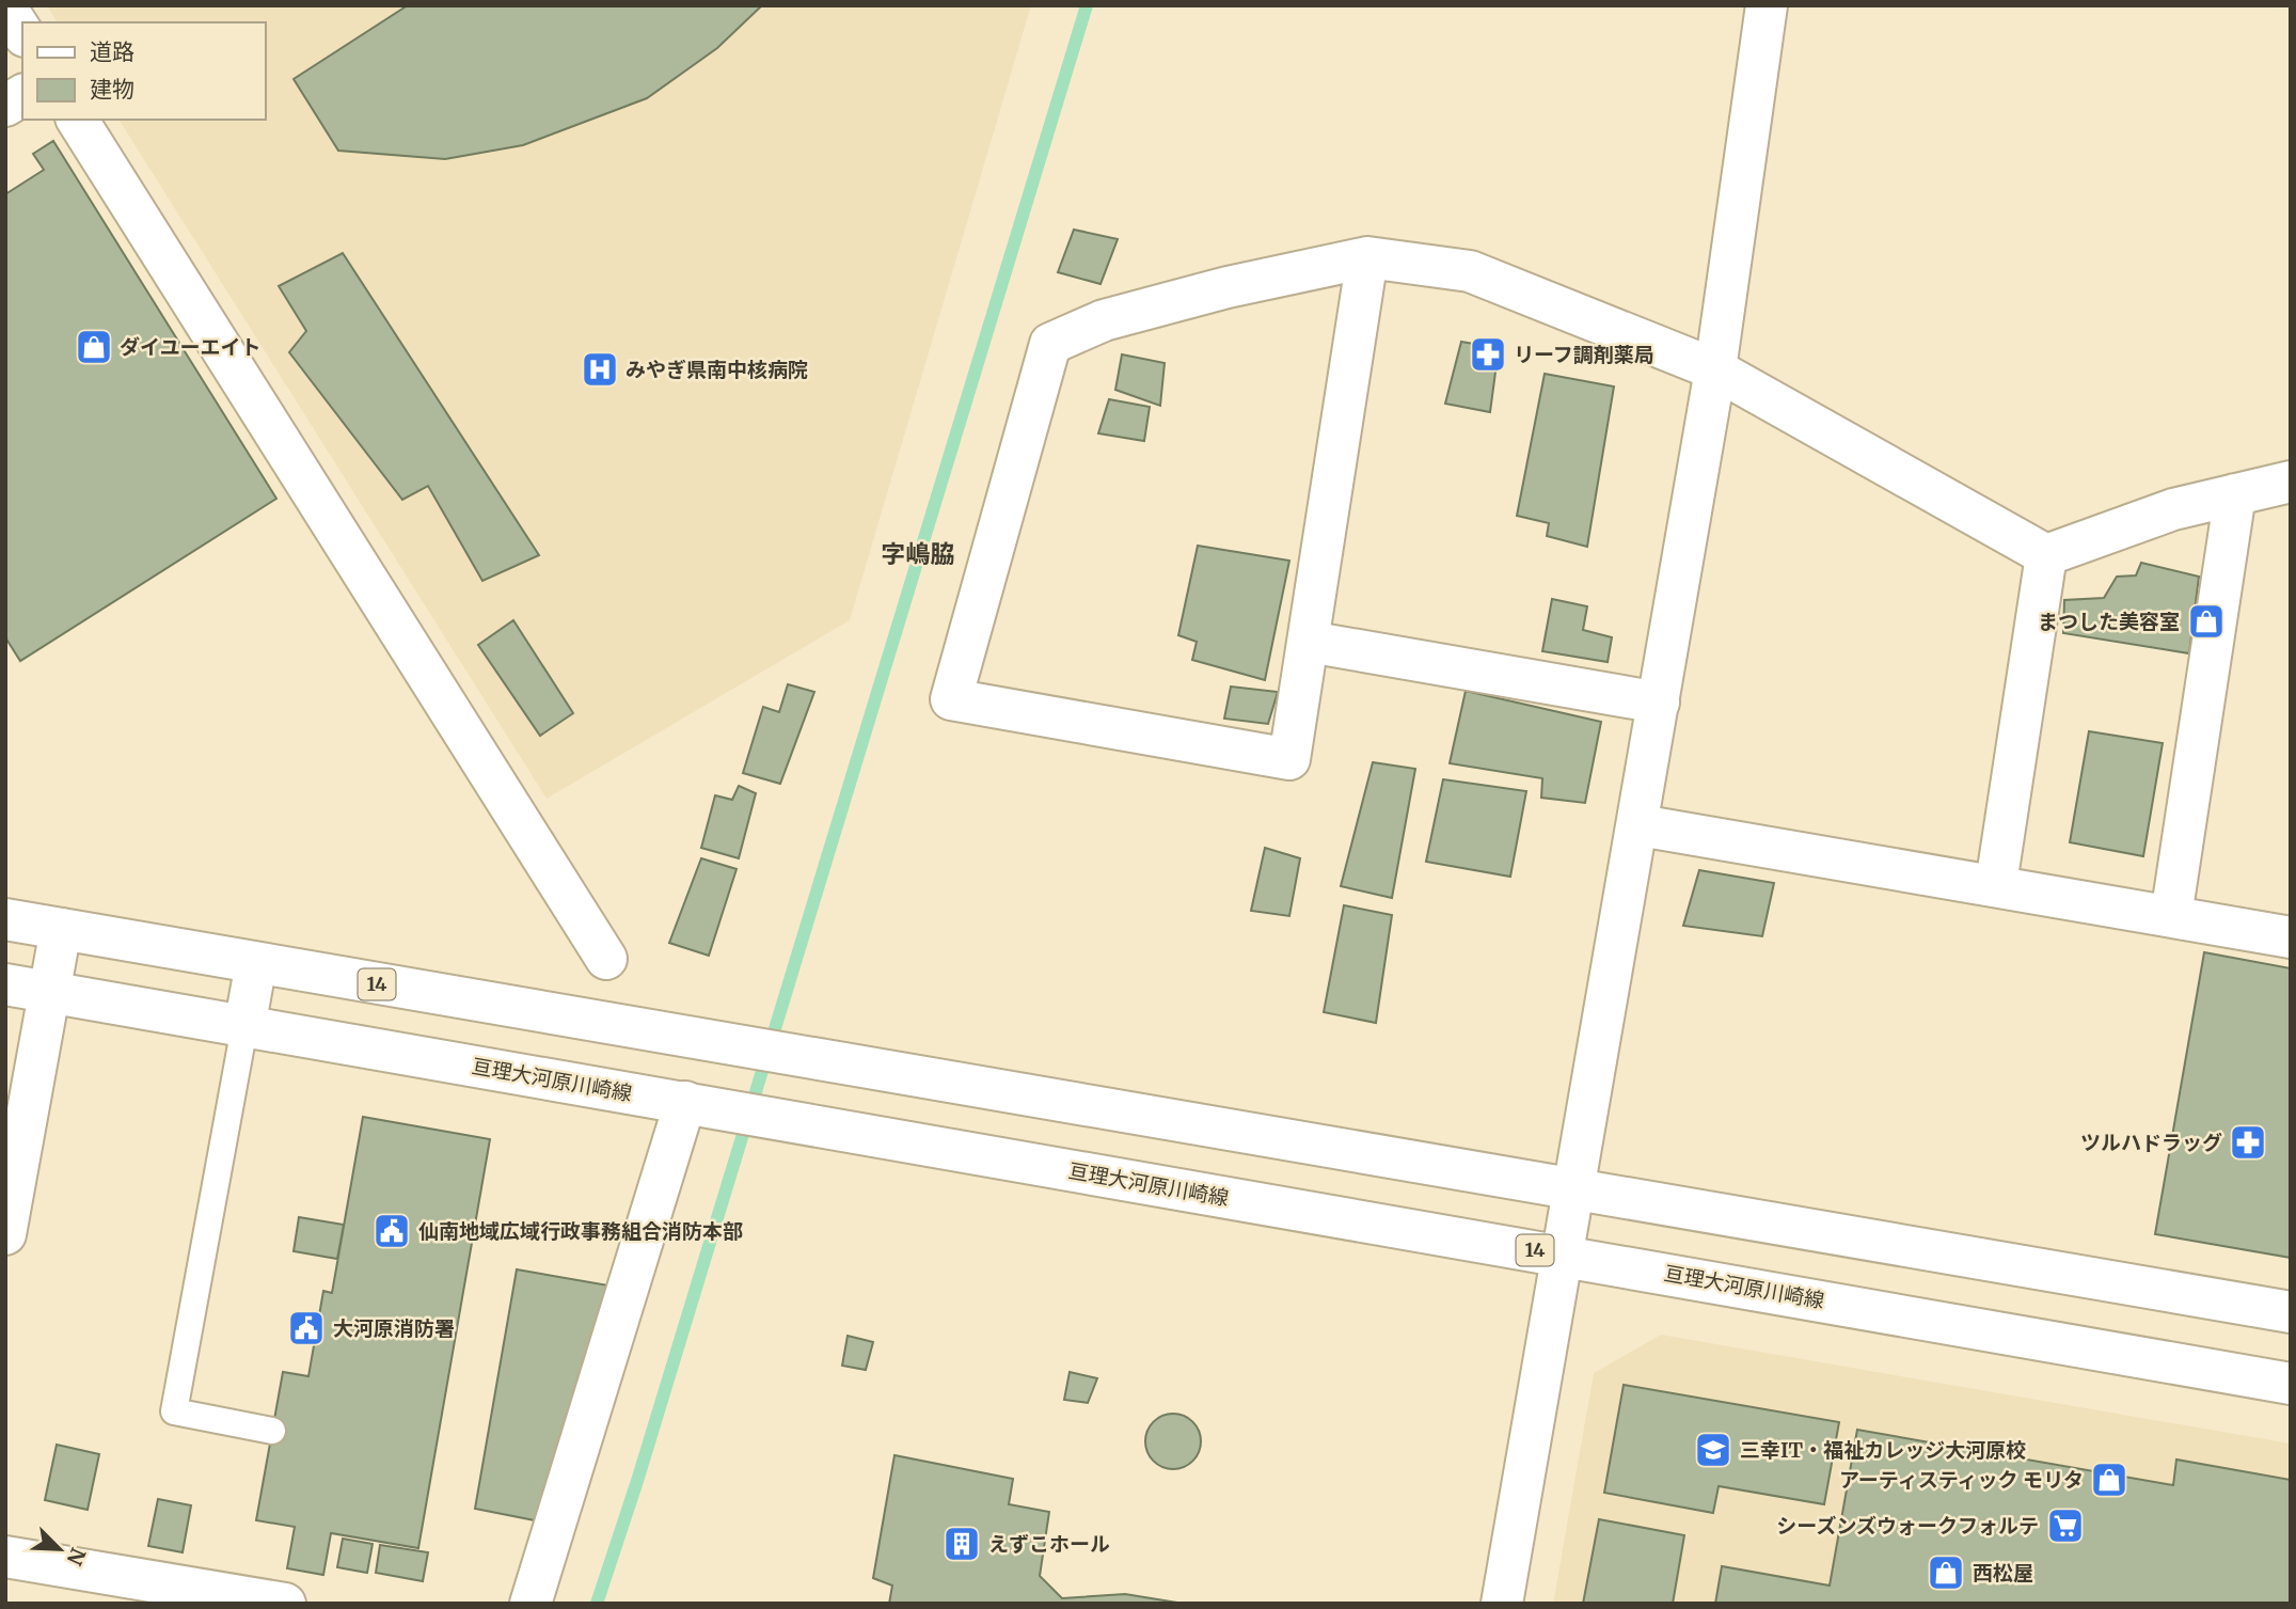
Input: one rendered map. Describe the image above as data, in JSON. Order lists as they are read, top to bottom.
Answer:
{
  "streets": {
    "street": ["14", "亘理大河原川崎線"]
  },
  "districts": ["字嶋脇"],
  "places": {
    "shop": [
      "ダイユーエイト",
      "まつした美容室",
      "アーティスティック モリタ",
      "西松屋"
    ],
    "pharmacy": ["リーフ調剤薬局", "ツルハドラッグ"],
    "hospital": ["みやぎ県南中核病院"],
    "public building": ["仙南地域広域行政事務組合消防本部", "大河原消防署"],
    "school or university": ["三幸IT・福祉カレッジ大河原校"],
    "supermarket": ["シーズンズウォークフォルテ"],
    "building": ["えずこホール"]
  },
  "legend": ["道路", "建物"],
  "north": "bottom right"
}
